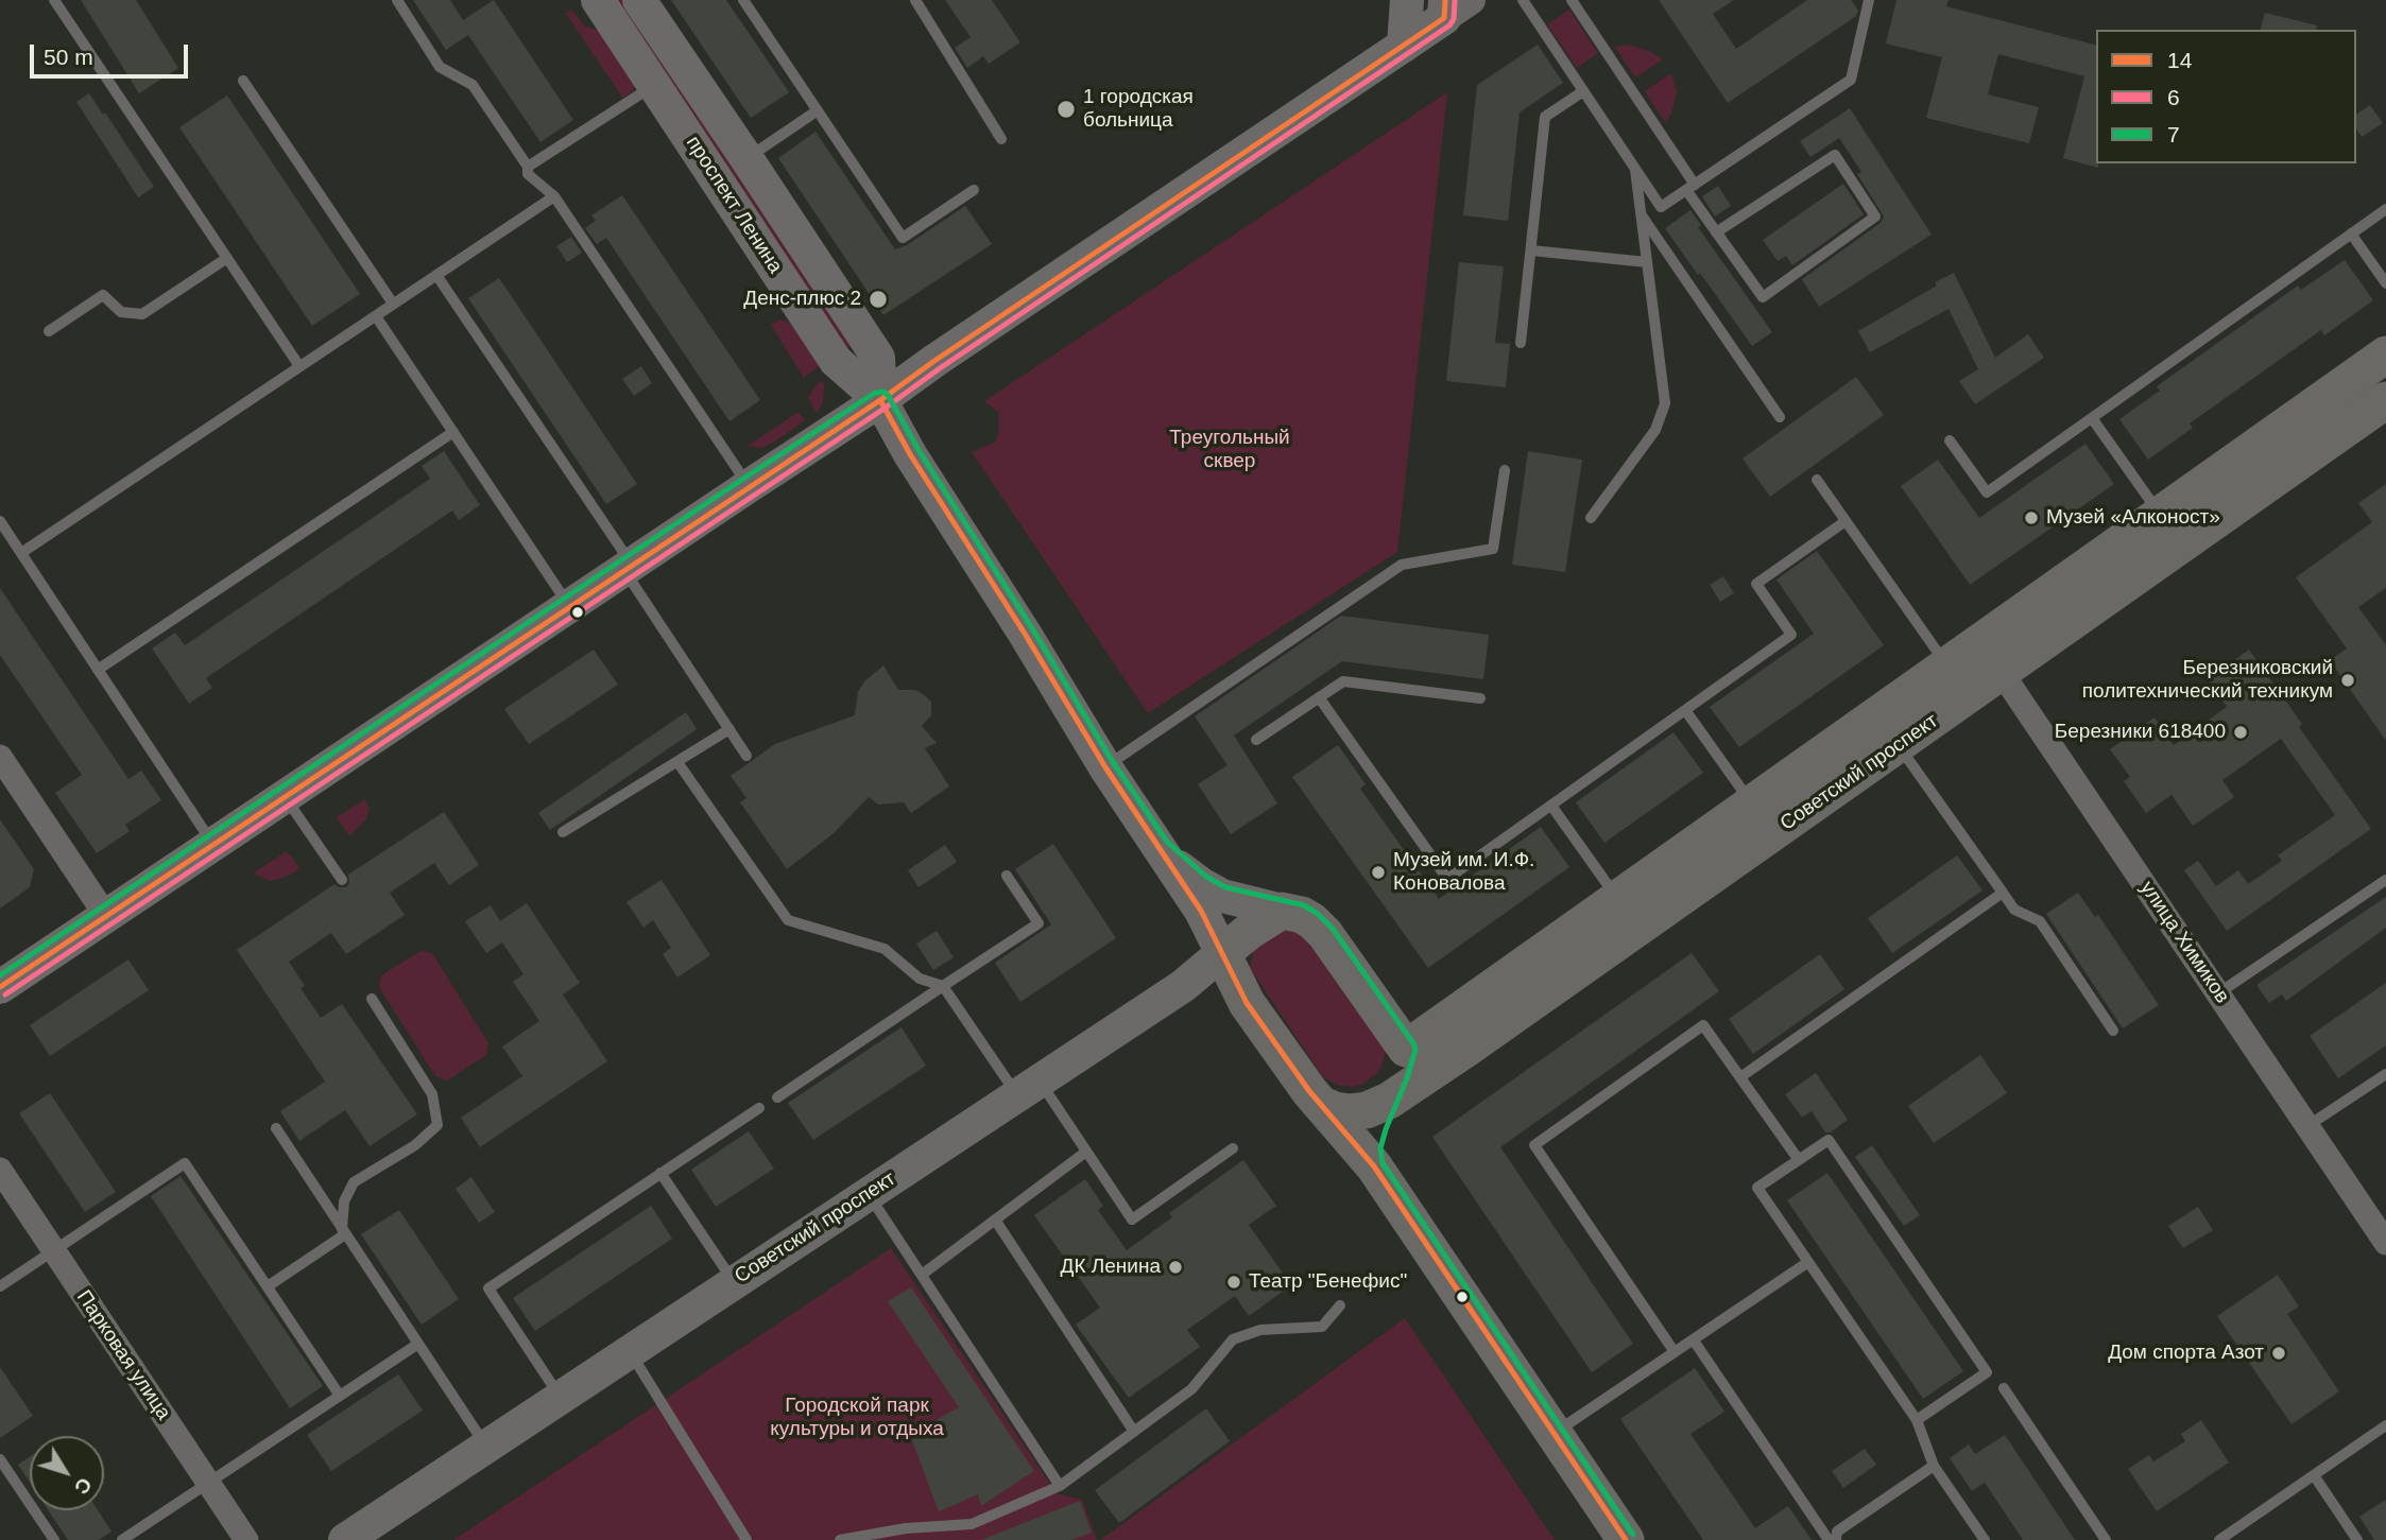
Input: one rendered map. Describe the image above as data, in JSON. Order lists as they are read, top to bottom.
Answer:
{
  "streets": {
    "main road": ["проспект Ленина", "Советский проспект"],
    "street": ["улица Химиков", "Парковая улица"]
  },
  "crossings": [
    ["проспект Ленина", "Советский проспект"],
    ["Советский проспект", "улица Химиков"]
  ],
  "parks": ["Треугольный сквер", "Городской парк культуры и отдыха"],
  "places": [
    "1 городская больница",
    "Денс-плюс 2",
    "Музей «Алконост»",
    "Березниковский политехнический техникум",
    "Березники 618400",
    "Музей им. И.Ф. Коновалова",
    "ДК Ленина",
    "Театр \"Бенефис\"",
    "Дом спорта Азот"
  ],
  "lines": ["transit line 14", "transit line 6", "transit line 7"],
  "legend": ["14", "6", "7"],
  "scale_bar": "50 m",
  "north": "bottom right"
}
